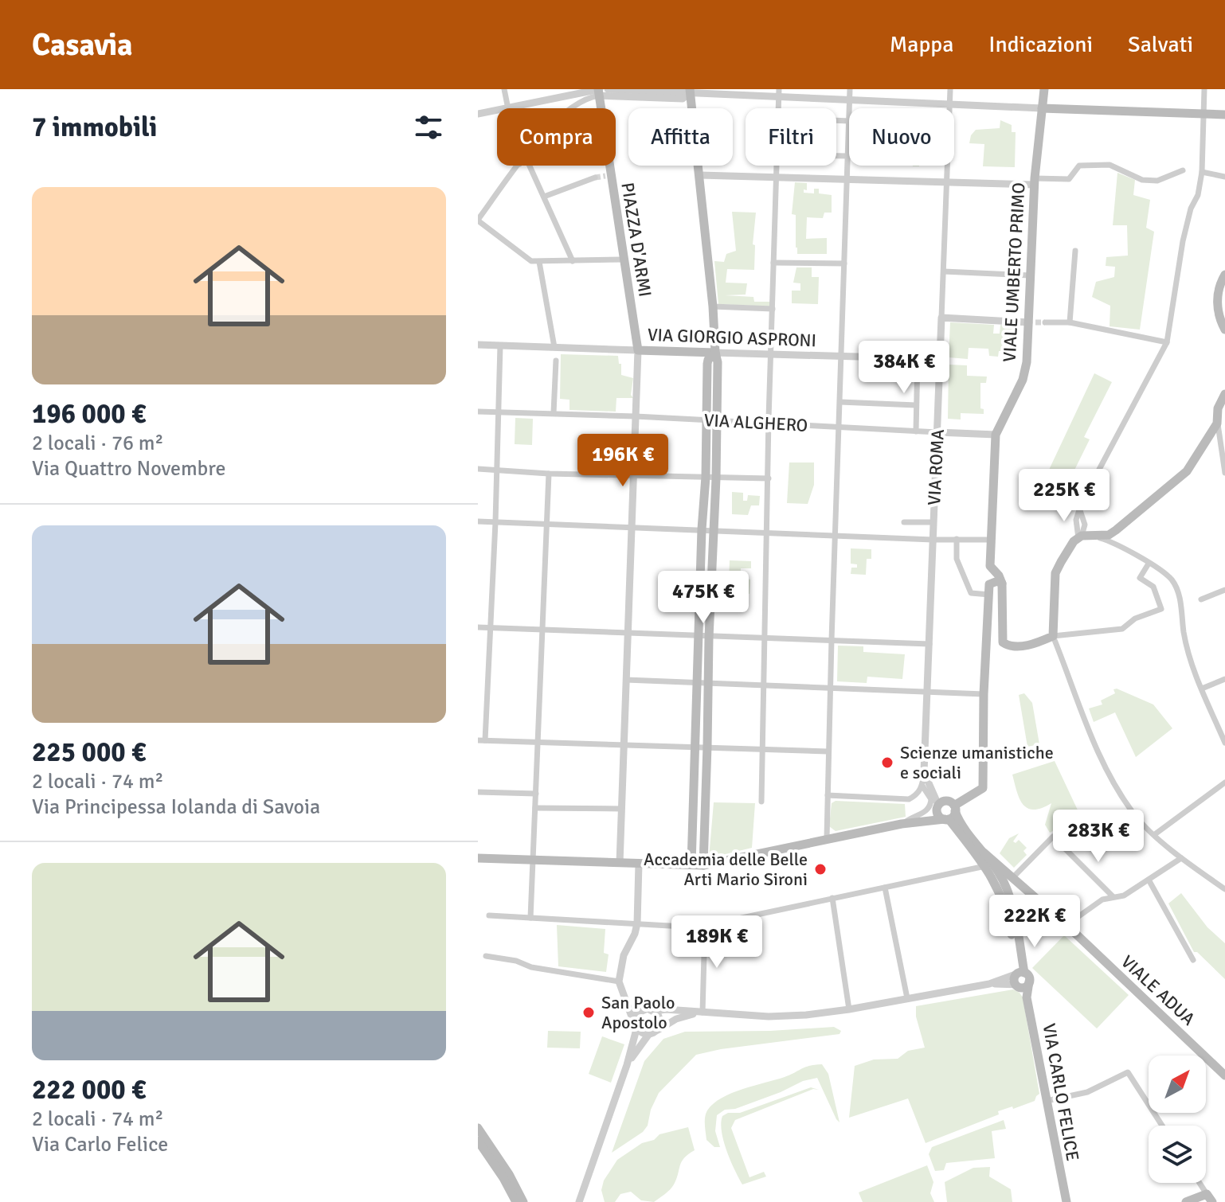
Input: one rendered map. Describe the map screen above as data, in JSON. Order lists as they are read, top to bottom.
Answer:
{
  "streets": {
    "main road": [
      "PIAZZA D'ARMI",
      "VIALE UMBERTO PRIMO",
      "VIA GIORGIO ASPRONI",
      "VIALE ADUA",
      "VIA CARLO FELICE"
    ],
    "street": ["VIA ALGHERO", "VIA ROMA"]
  },
  "crossings": [
    ["PIAZZA D'ARMI", "VIA GIORGIO ASPRONI"],
    ["VIALE UMBERTO PRIMO", "VIA ALGHERO"],
    ["VIA GIORGIO ASPRONI", "VIA ROMA"],
    ["VIA ALGHERO", "VIA ROMA"],
    ["VIA ROMA", "VIA CARLO FELICE"],
    ["VIALE ADUA", "VIA CARLO FELICE"]
  ],
  "places": ["Scienze umanistiche e sociali", "Accademia delle Belle Arti Mario Sironi", "San Paolo Apostolo"],
  "north": "top right",
  "page": {
    "header": "Casavia",
    "nav": ["Mappa", "Indicazioni", "Salvati"],
    "heading": "7 immobili",
    "chip": [
      "Compra",
      "Affitta",
      "Filtri",
      "Nuovo"
    ],
    "list": [
      {
        "name": "196 000 €",
        "note": "2 locali · 76 m² · Via Quattro Novembre"
      },
      {
        "name": "225 000 €",
        "note": "2 locali · 74 m² · Via Principessa Iolanda di Savoia"
      },
      {
        "name": "222 000 €",
        "note": "2 locali · 74 m² · Via Carlo Felice"
      }
    ],
    "price": [
      "384K €",
      "196K €",
      "225K €",
      "475K €",
      "283K €",
      "222K €",
      "189K €"
    ]
  }
}
